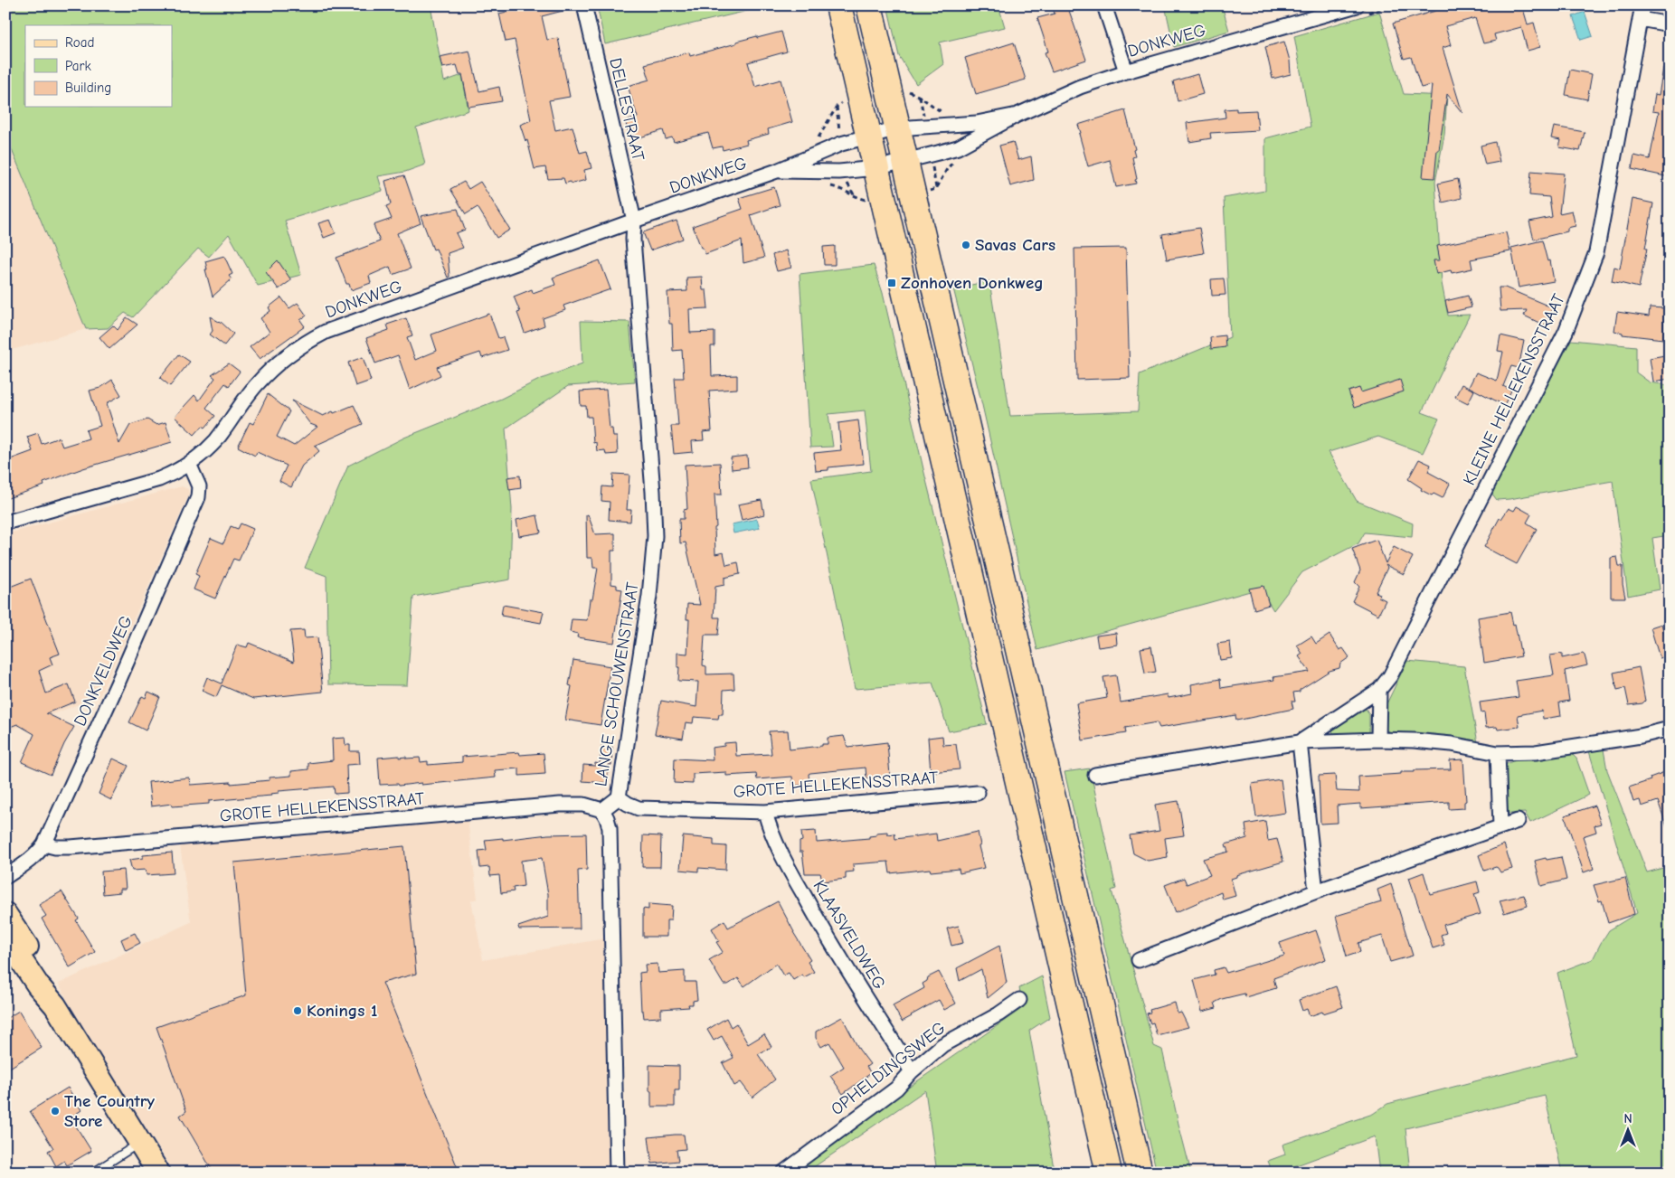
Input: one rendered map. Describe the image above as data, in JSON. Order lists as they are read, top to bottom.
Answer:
{
  "streets": {
    "street": [
      "DONKWEG",
      "DELLESTRAAT",
      "KLEINE HELLEKENSSTRAAT",
      "DONKVELDWEG",
      "LANGE SCHOUWENSTRAAT",
      "GROTE HELLEKENSSTRAAT",
      "KLAASVELDWEG",
      "OPHELDINGSWEG"
    ]
  },
  "crossings": [
    ["DONKWEG", "DELLESTRAAT"],
    ["DONKWEG", "DONKVELDWEG"],
    ["DONKWEG", "LANGE SCHOUWENSTRAAT"],
    ["DELLESTRAAT", "LANGE SCHOUWENSTRAAT"],
    ["DONKVELDWEG", "GROTE HELLEKENSSTRAAT"],
    ["LANGE SCHOUWENSTRAAT", "GROTE HELLEKENSSTRAAT"],
    ["GROTE HELLEKENSSTRAAT", "KLAASVELDWEG"],
    ["KLAASVELDWEG", "OPHELDINGSWEG"]
  ],
  "places": {
    "other": ["Savas Cars", "Konings 1", "The Country Store"],
    "transit": ["Zonhoven Donkweg"]
  },
  "legend": ["Road", "Park", "Building"],
  "north": "top"
}
